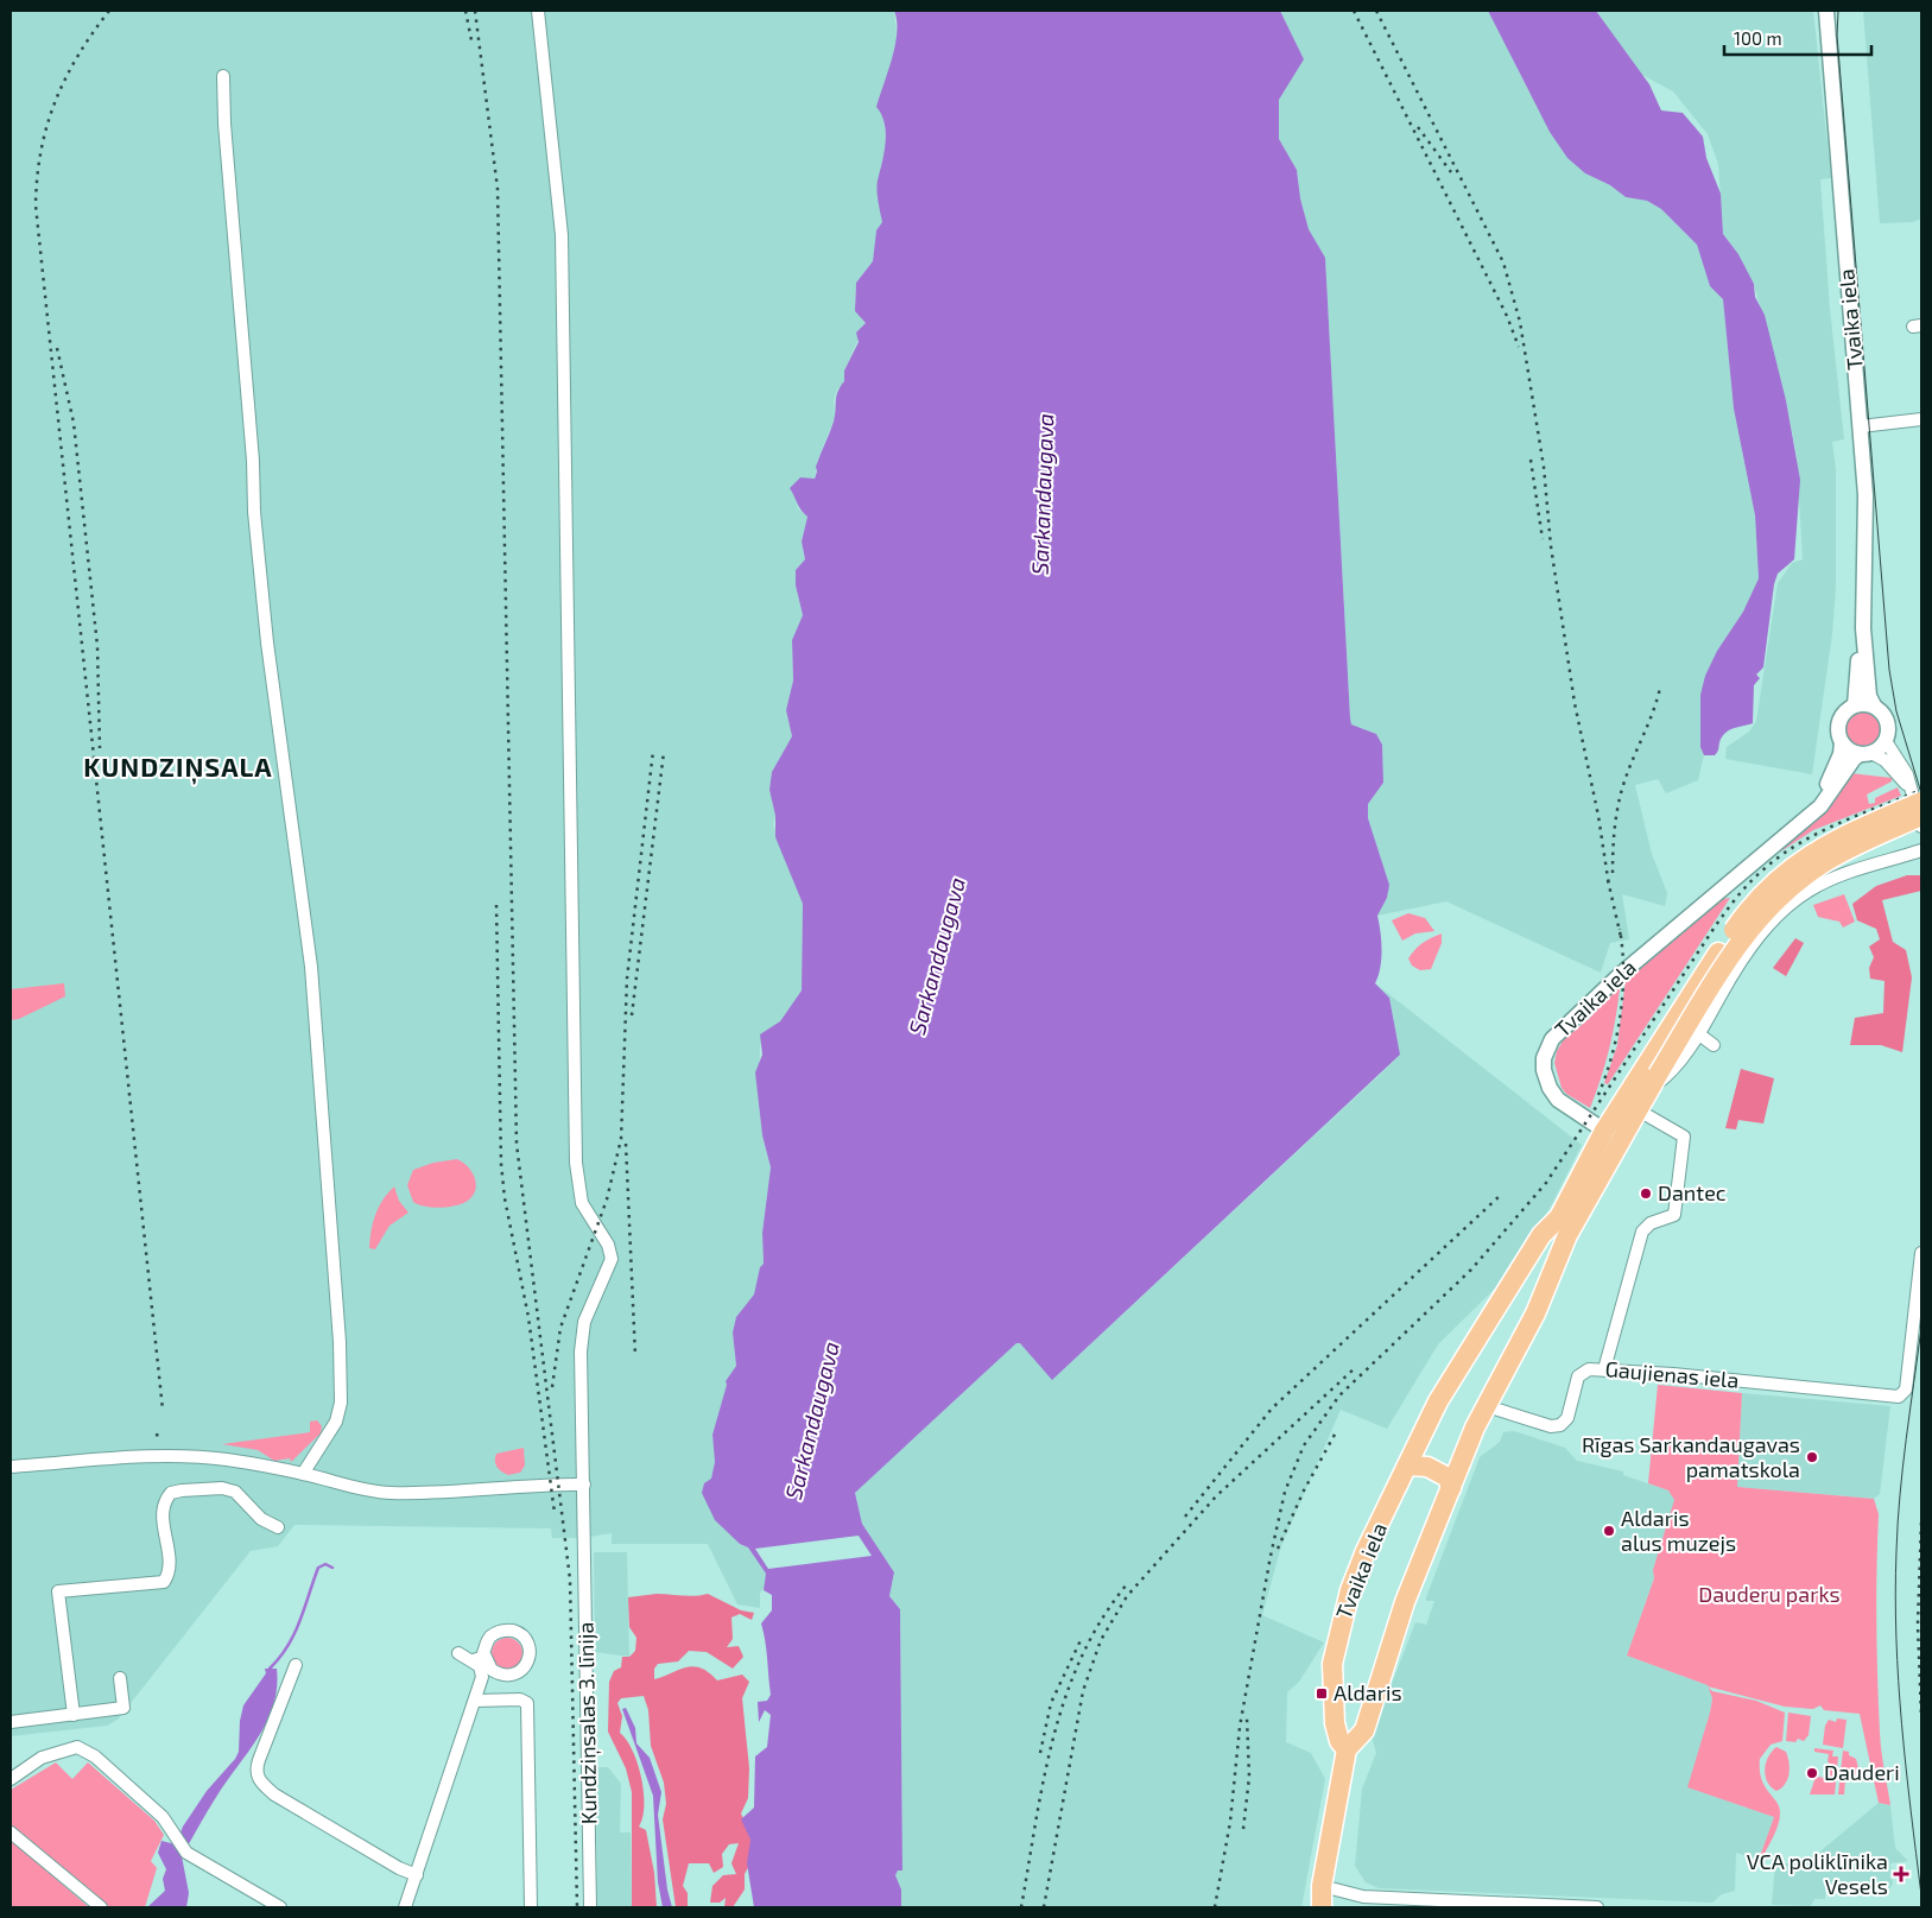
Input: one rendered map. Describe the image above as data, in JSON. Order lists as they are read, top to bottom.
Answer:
{
  "streets": {
    "main road": ["Tvaika iela"],
    "street": ["Gaujienas iela", "Kundziņsalas 3. līnija"]
  },
  "districts": ["KUNDZIŅSALA"],
  "water": ["Sarkandaugava"],
  "parks": ["Dauderu parks"],
  "places": {
    "other": [
      "Dantec",
      "Rīgas Sarkandaugavas pamatskola",
      "Aldaris alus muzejs",
      "Dauderi"
    ],
    "transit": ["Aldaris"],
    "health": ["VCA poliklīnika Vesels"]
  },
  "scale_bar": "100 m"
}
